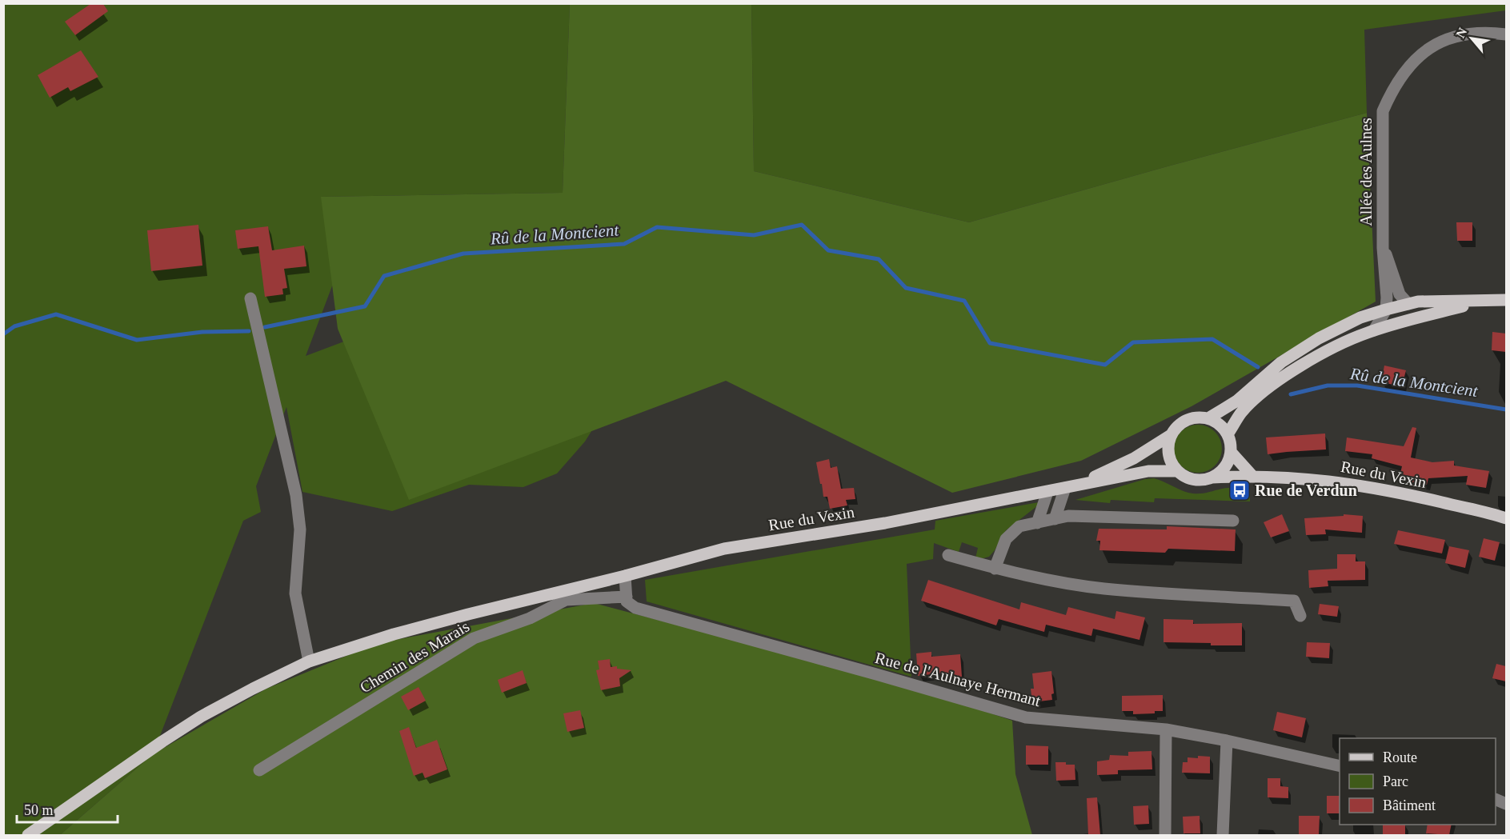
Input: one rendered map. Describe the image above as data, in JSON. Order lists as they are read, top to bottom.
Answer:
{
  "streets": {
    "main road": ["Rue du Vexin"],
    "street": ["Allée des Aulnes", "Chemin des Marais", "Rue de l'Aulnaye Hermant"]
  },
  "crossings": [
    ["Chemin des Marais", "Rue de l'Aulnaye Hermant"]
  ],
  "water": ["Rû de la Montcient"],
  "places": {
    "bus stop": ["Rue de Verdun"]
  },
  "legend": ["Route", "Parc", "Bâtiment"],
  "scale_bar": "50 m",
  "north": "top left"
}
